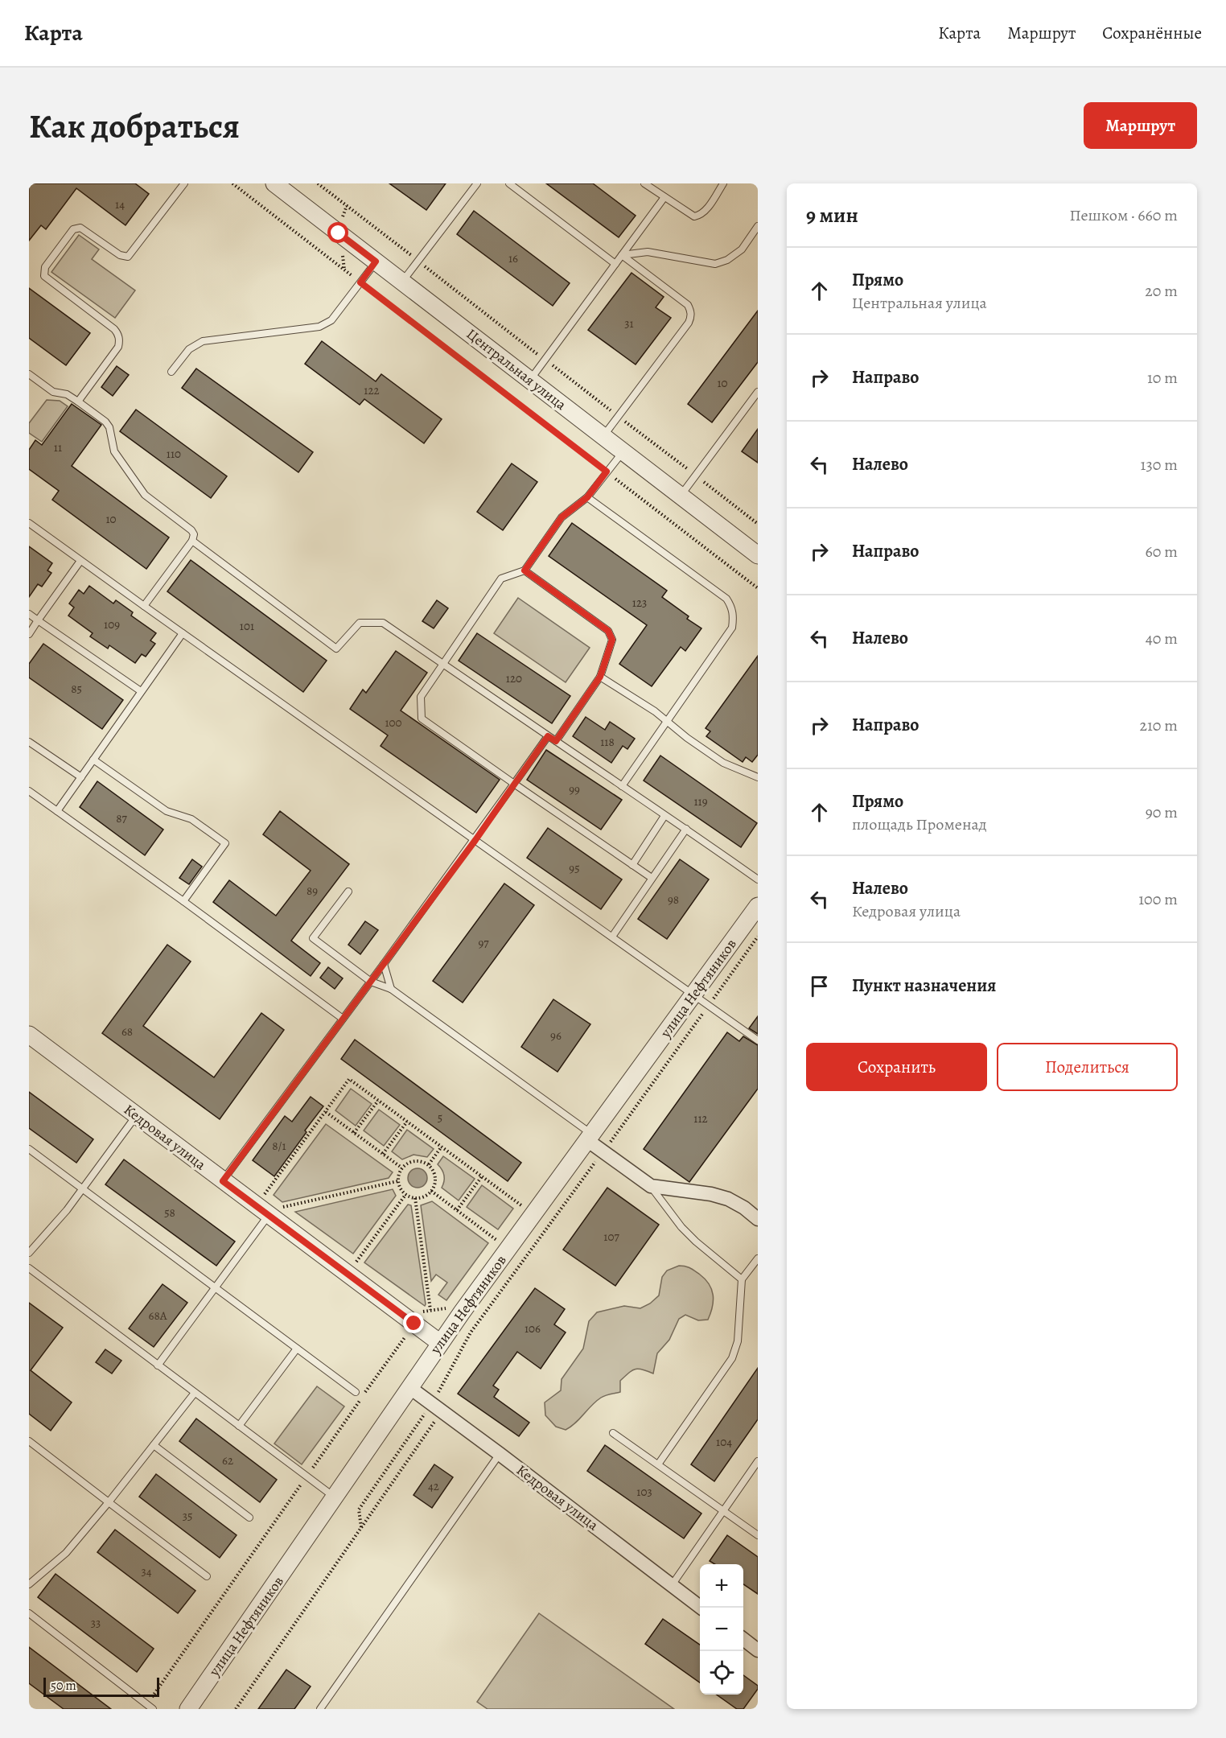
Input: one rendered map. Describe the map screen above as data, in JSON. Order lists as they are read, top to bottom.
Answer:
{
  "streets": {
    "street": ["Центральная улица", "улица Нефтяников", "Кедровая улица"]
  },
  "crossings": [
    ["улица Нефтяников", "Кедровая улица"]
  ],
  "house_numbers": [
    "14",
    "16",
    "31",
    "10",
    "122",
    "11",
    "110",
    "10",
    "123",
    "109",
    "101",
    "120",
    "85",
    "100",
    "118",
    "99",
    "119",
    "87",
    "95",
    "89",
    "98",
    "97",
    "68",
    "96",
    "5",
    "112",
    "8/1",
    "58",
    "107",
    "68А",
    "106",
    "104",
    "62",
    "42",
    "103",
    "35",
    "34",
    "33"
  ],
  "scale_bar": "50 m",
  "page": {
    "header": "Карта",
    "nav": ["Карта", "Маршрут", "Сохранённые"],
    "buttons": [
      "Маршрут",
      ["Сохранить", "Поделиться"]
    ],
    "title": "Как добраться",
    "heading": ["9 мин", "Пешком · 660 m"],
    "list": [
      ["Прямо", "Центральная улица", "20 m"],
      ["Направо", "10 m"],
      ["Налево", "130 m"],
      ["Направо", "60 m"],
      ["Налево", "40 m"],
      ["Направо", "210 m"],
      ["Прямо", "площадь Променад", "90 m"],
      ["Налево", "Кедровая улица", "100 m"],
      "Пункт назначения"
    ],
    "map_buttons": ["+", "−"],
    "scale": "50 m"
  }
}
